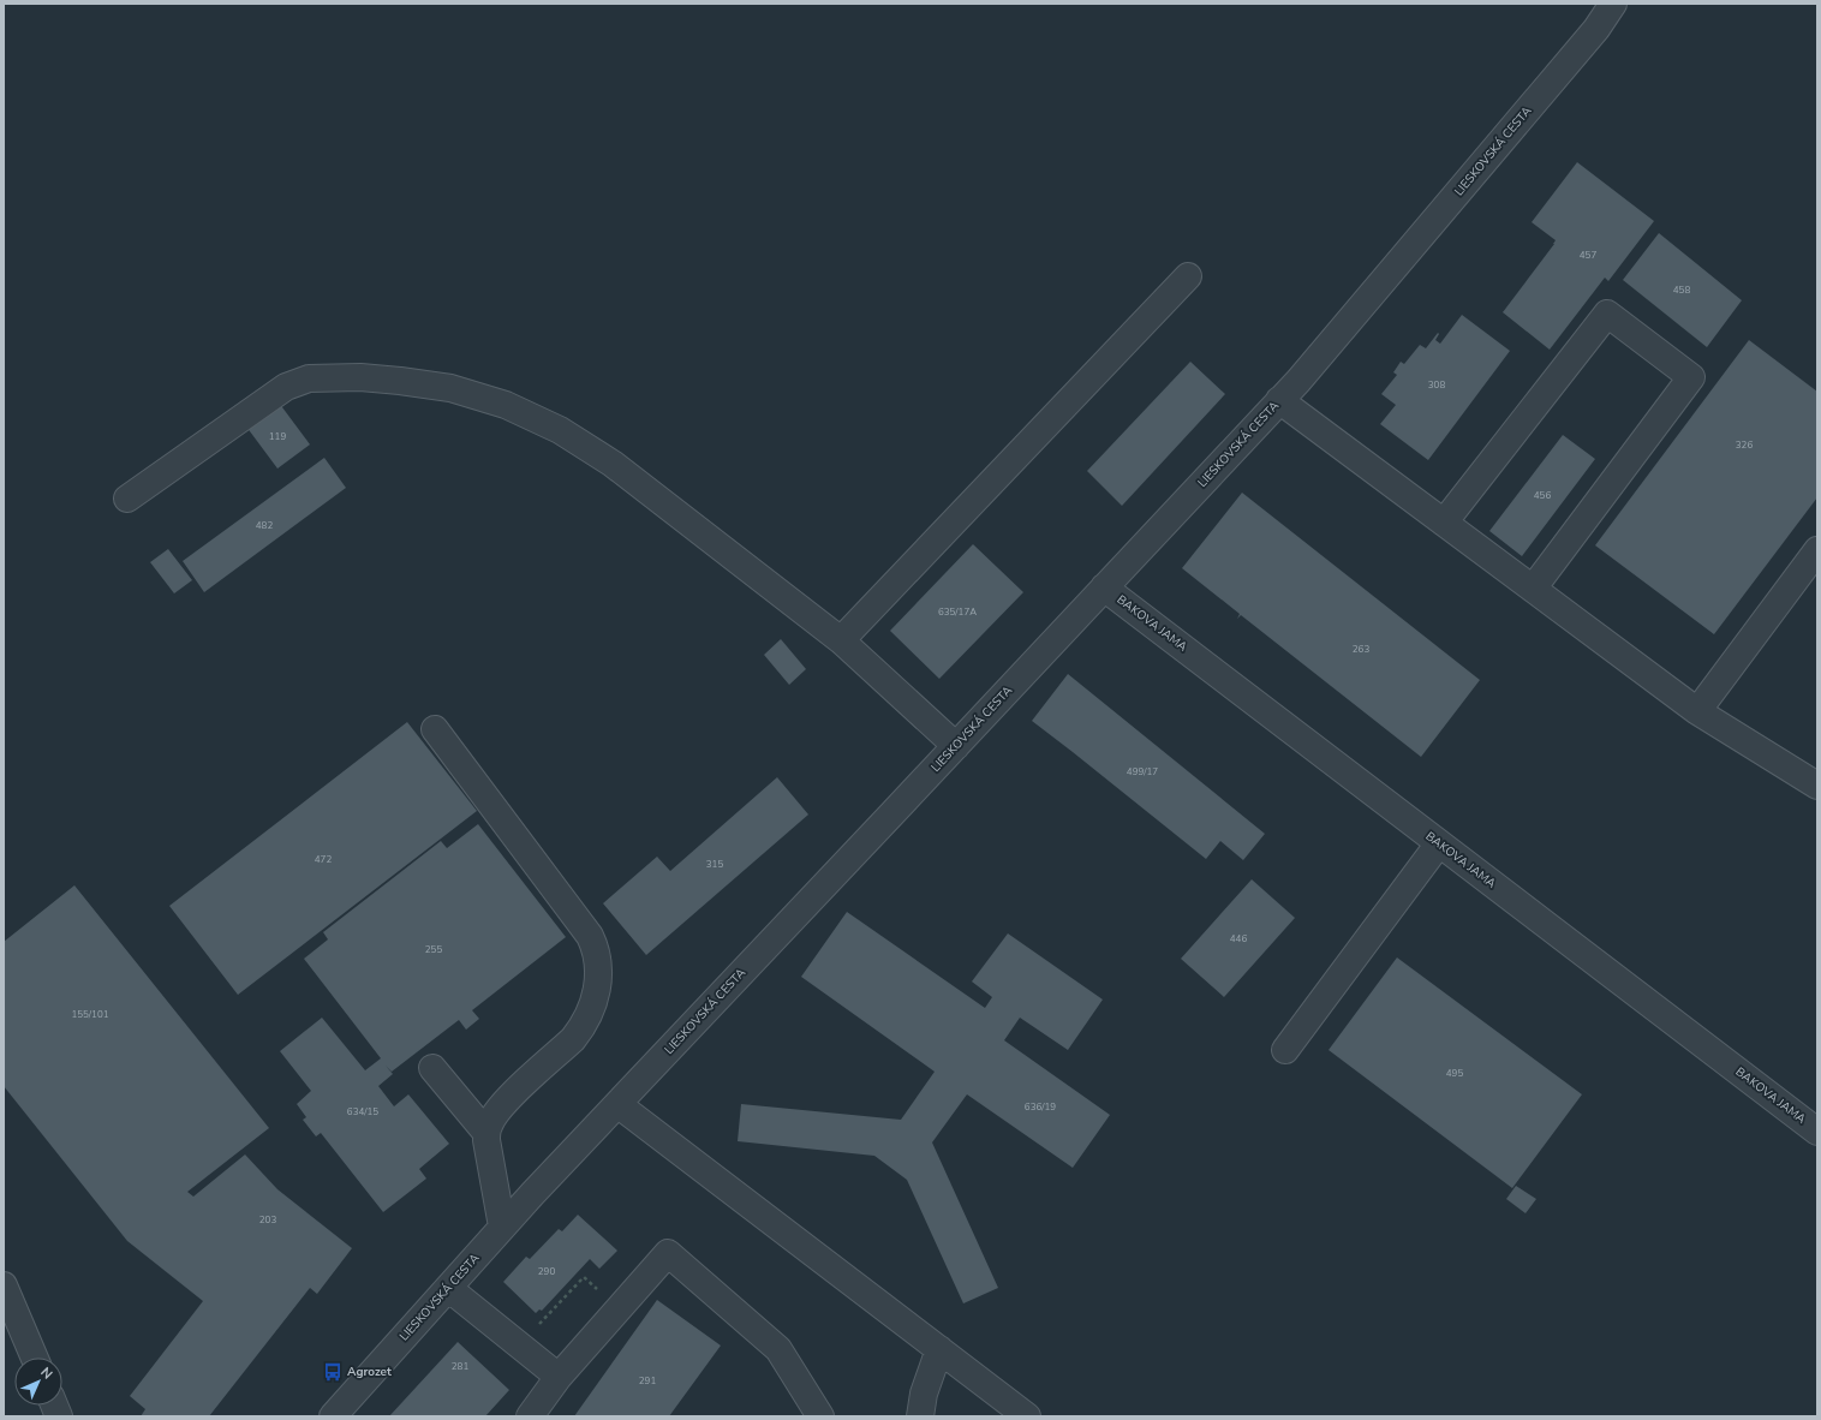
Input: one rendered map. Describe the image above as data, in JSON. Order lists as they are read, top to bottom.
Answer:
{
  "streets": {
    "street": ["LIESKOVSKÁ CESTA", "BAKOVA JAMA"]
  },
  "crossings": [
    ["LIESKOVSKÁ CESTA", "BAKOVA JAMA"]
  ],
  "places": {
    "bus stop": ["Agrozet"]
  },
  "house_numbers": [
    "457",
    "458",
    "308",
    "119",
    "326",
    "456",
    "482",
    "635/17A",
    "263",
    "499/17",
    "472",
    "315",
    "446",
    "255",
    "155/101",
    "495",
    "636/19",
    "634/15",
    "203",
    "290",
    "281",
    "291"
  ],
  "north": "top right"
}
